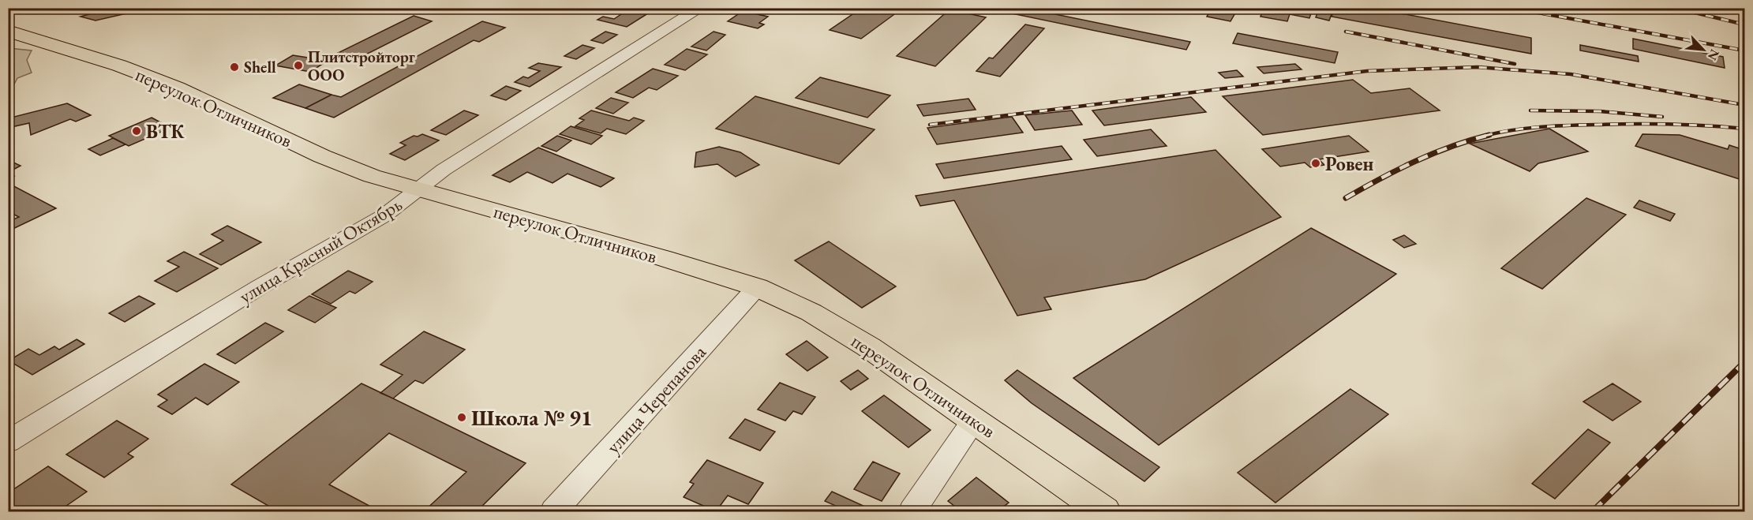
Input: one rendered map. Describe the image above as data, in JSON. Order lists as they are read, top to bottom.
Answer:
{
  "streets": {
    "main road": ["переулок Отличников"],
    "street": ["улица Красный Октябрь", "улица Черепанова"]
  },
  "crossings": [
    ["переулок Отличников", "улица Красный Октябрь"],
    ["переулок Отличников", "улица Черепанова"]
  ],
  "places": [
    "Плитстройторг ООО",
    "Shell",
    "ВТК",
    "Ровен",
    "Школа № 91"
  ],
  "north": "bottom right"
}
